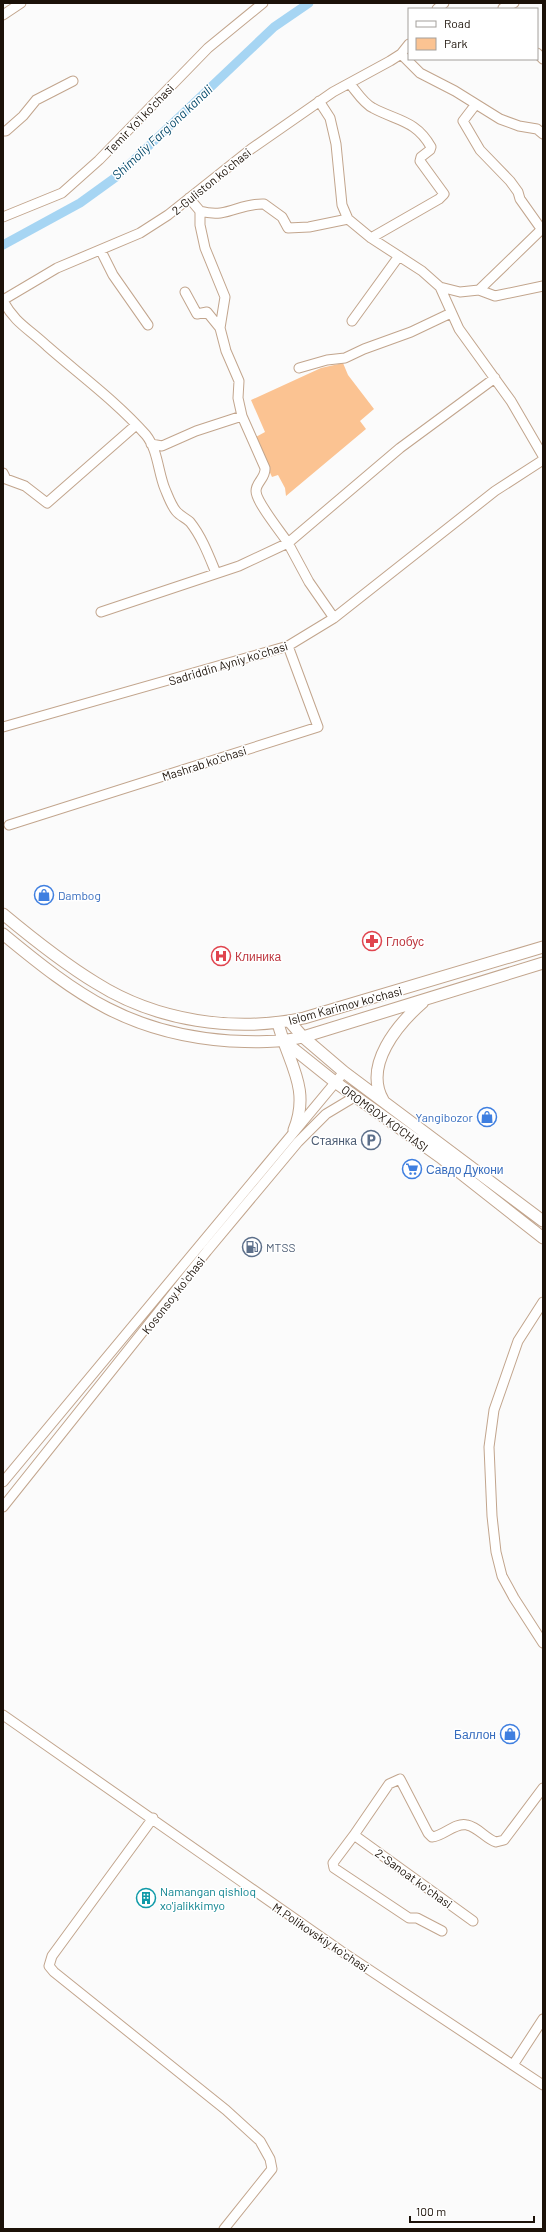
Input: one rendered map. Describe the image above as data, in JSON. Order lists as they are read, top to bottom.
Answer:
{
  "streets": {
    "main road": ["Islom Karimov koʻchasi", "OROMGOX KO‘CHASI"],
    "street": [
      "Temir Yoʻl koʻchasi",
      "2-Guliston koʻchasi",
      "Sadriddin Ayniy koʻchasi",
      "Mashrab koʻchasi",
      "Kosonsoy koʻchasi",
      "2-Sanoat koʻchasi",
      "M.Polikovskiy koʻchasi"
    ]
  },
  "crossings": [
    ["Sadriddin Ayniy koʻchasi", "Mashrab koʻchasi"],
    ["Islom Karimov koʻchasi", "OROMGOX KO‘CHASI"],
    ["OROMGOX KO‘CHASI", "Kosonsoy koʻchasi"]
  ],
  "water": ["Shimoliy Fargʻona kanali"],
  "places": {
    "shop": ["Dambog", "Yangibozor", "Баллон"],
    "pharmacy": ["Глобус"],
    "hospital": ["Клиника"],
    "parking": ["Стаянка"],
    "supermarket": ["Савдо Дукони"],
    "fuel station": ["MTSS"],
    "building": ["Namangan qishloq xo'jalikkimyo"]
  },
  "legend": ["Road", "Park"],
  "scale_bar": "100 m"
}
